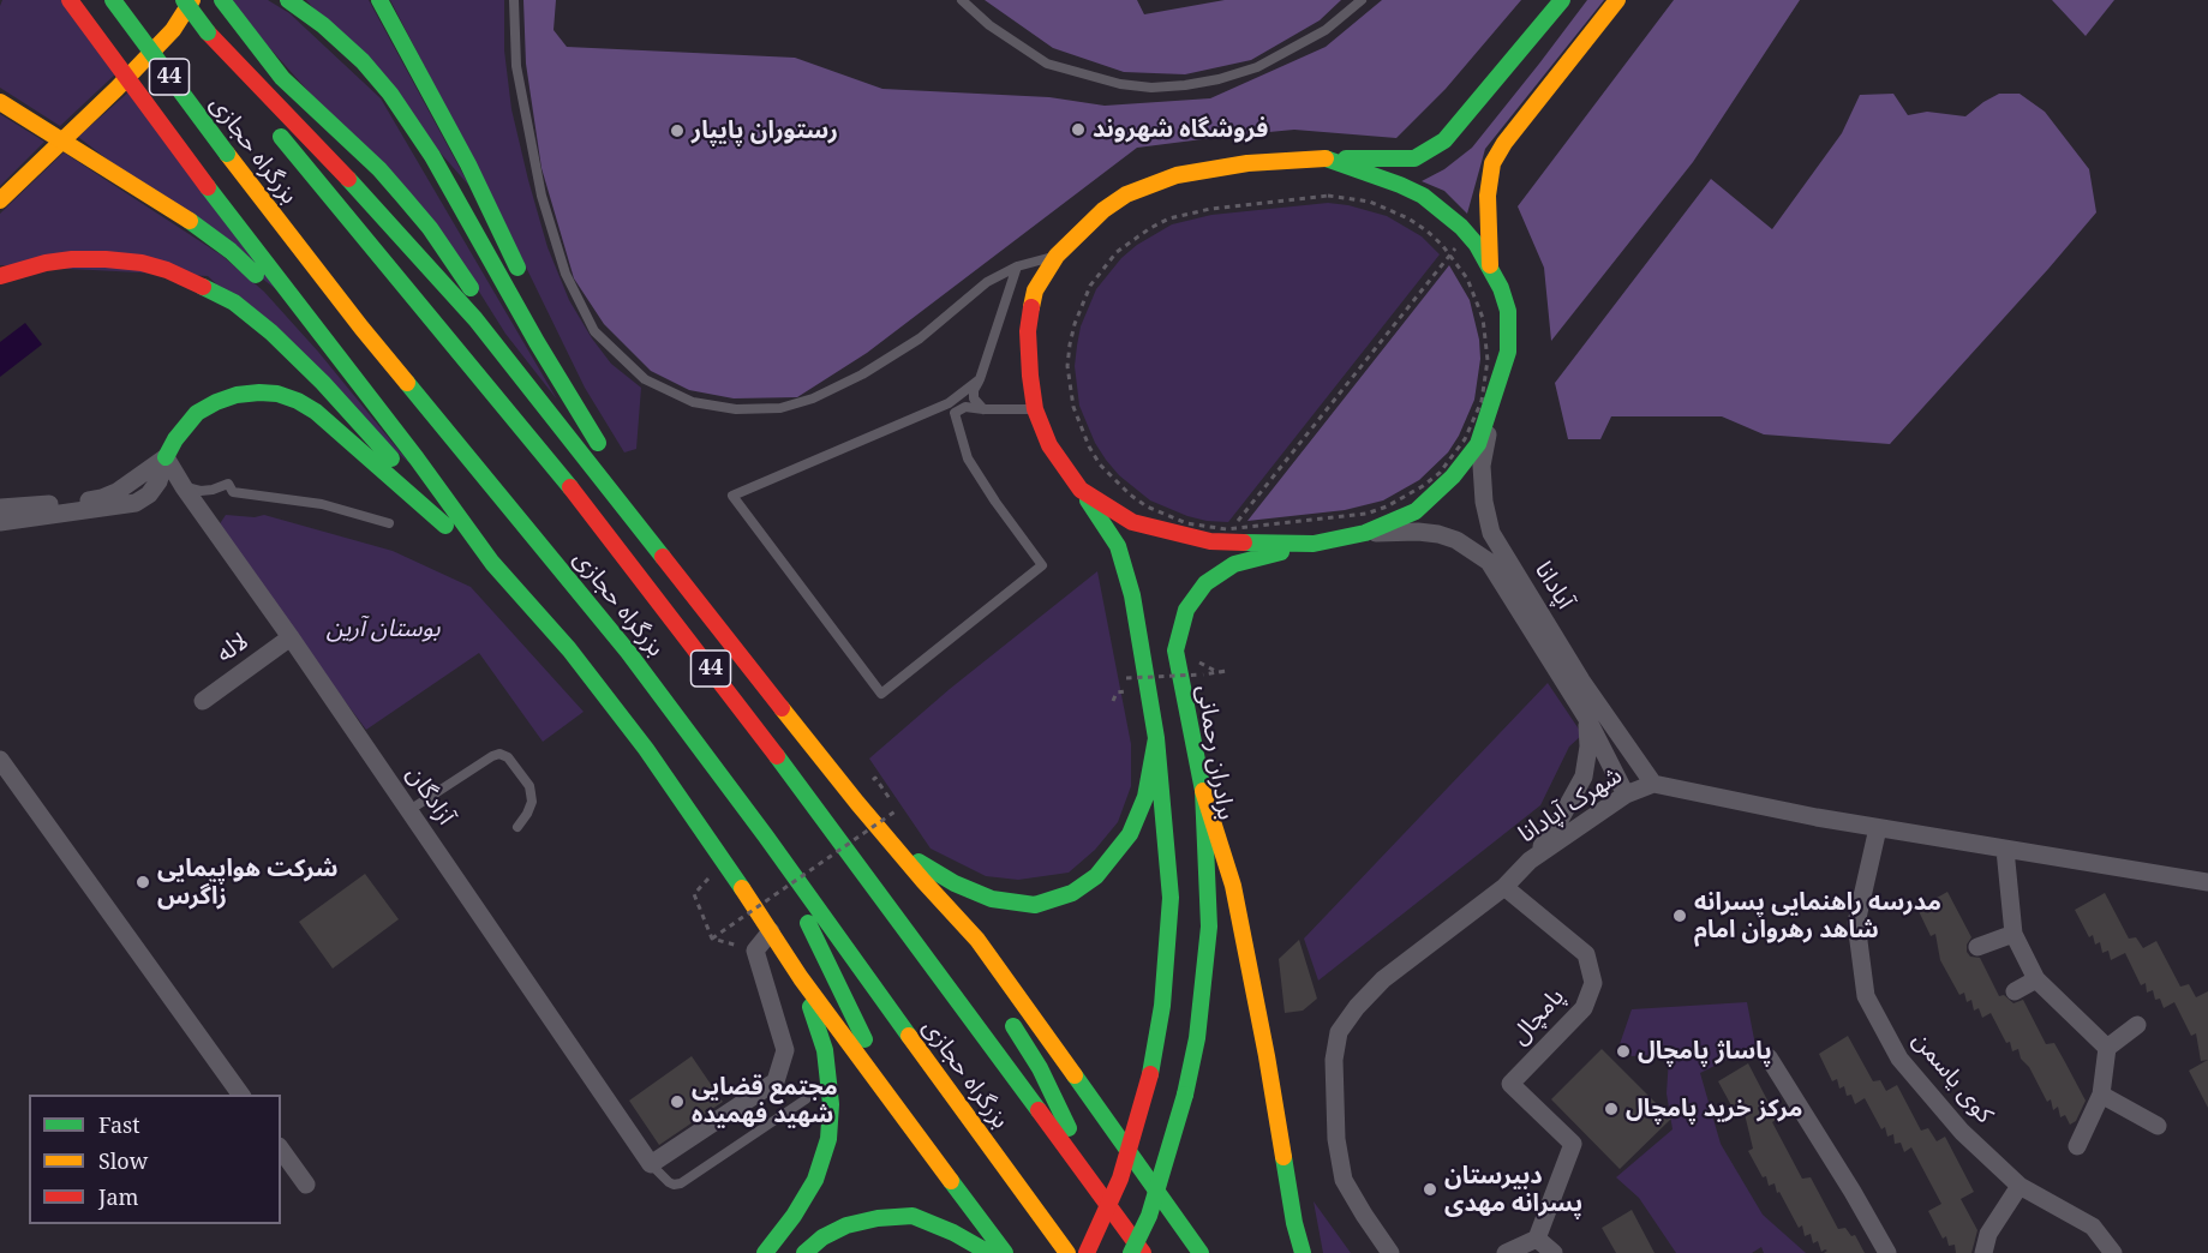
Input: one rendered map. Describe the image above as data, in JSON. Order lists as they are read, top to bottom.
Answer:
{
  "streets": {
    "main road": ["44", "بزرگراه حجازی", "برادران رحمانی"],
    "street": [
      "آپادانا",
      "لاله",
      "آزادگان",
      "شهرک آپادانا",
      "پامچال",
      "کوی یاسمن"
    ]
  },
  "crossings": [
    ["آپادانا", "شهرک آپادانا"],
    ["لاله", "آزادگان"],
    ["شهرک آپادانا", "پامچال"],
    ["شهرک آپادانا", "کوی یاسمن"]
  ],
  "parks": ["بوستان آرین"],
  "places": [
    "فروشگاه شهروند",
    "رستوران پایپار",
    "شرکت هواپیمایی زاگرس",
    "مدرسه راهنمایی پسرانه شاهد رهروان امام",
    "پاساژ پامچال",
    "مجتمع قضایی شهید فهمیده",
    "مرکز خرید پامچال",
    "دبیرستان پسرانه مهدی"
  ],
  "legend": ["Fast", "Slow", "Jam"]
}
